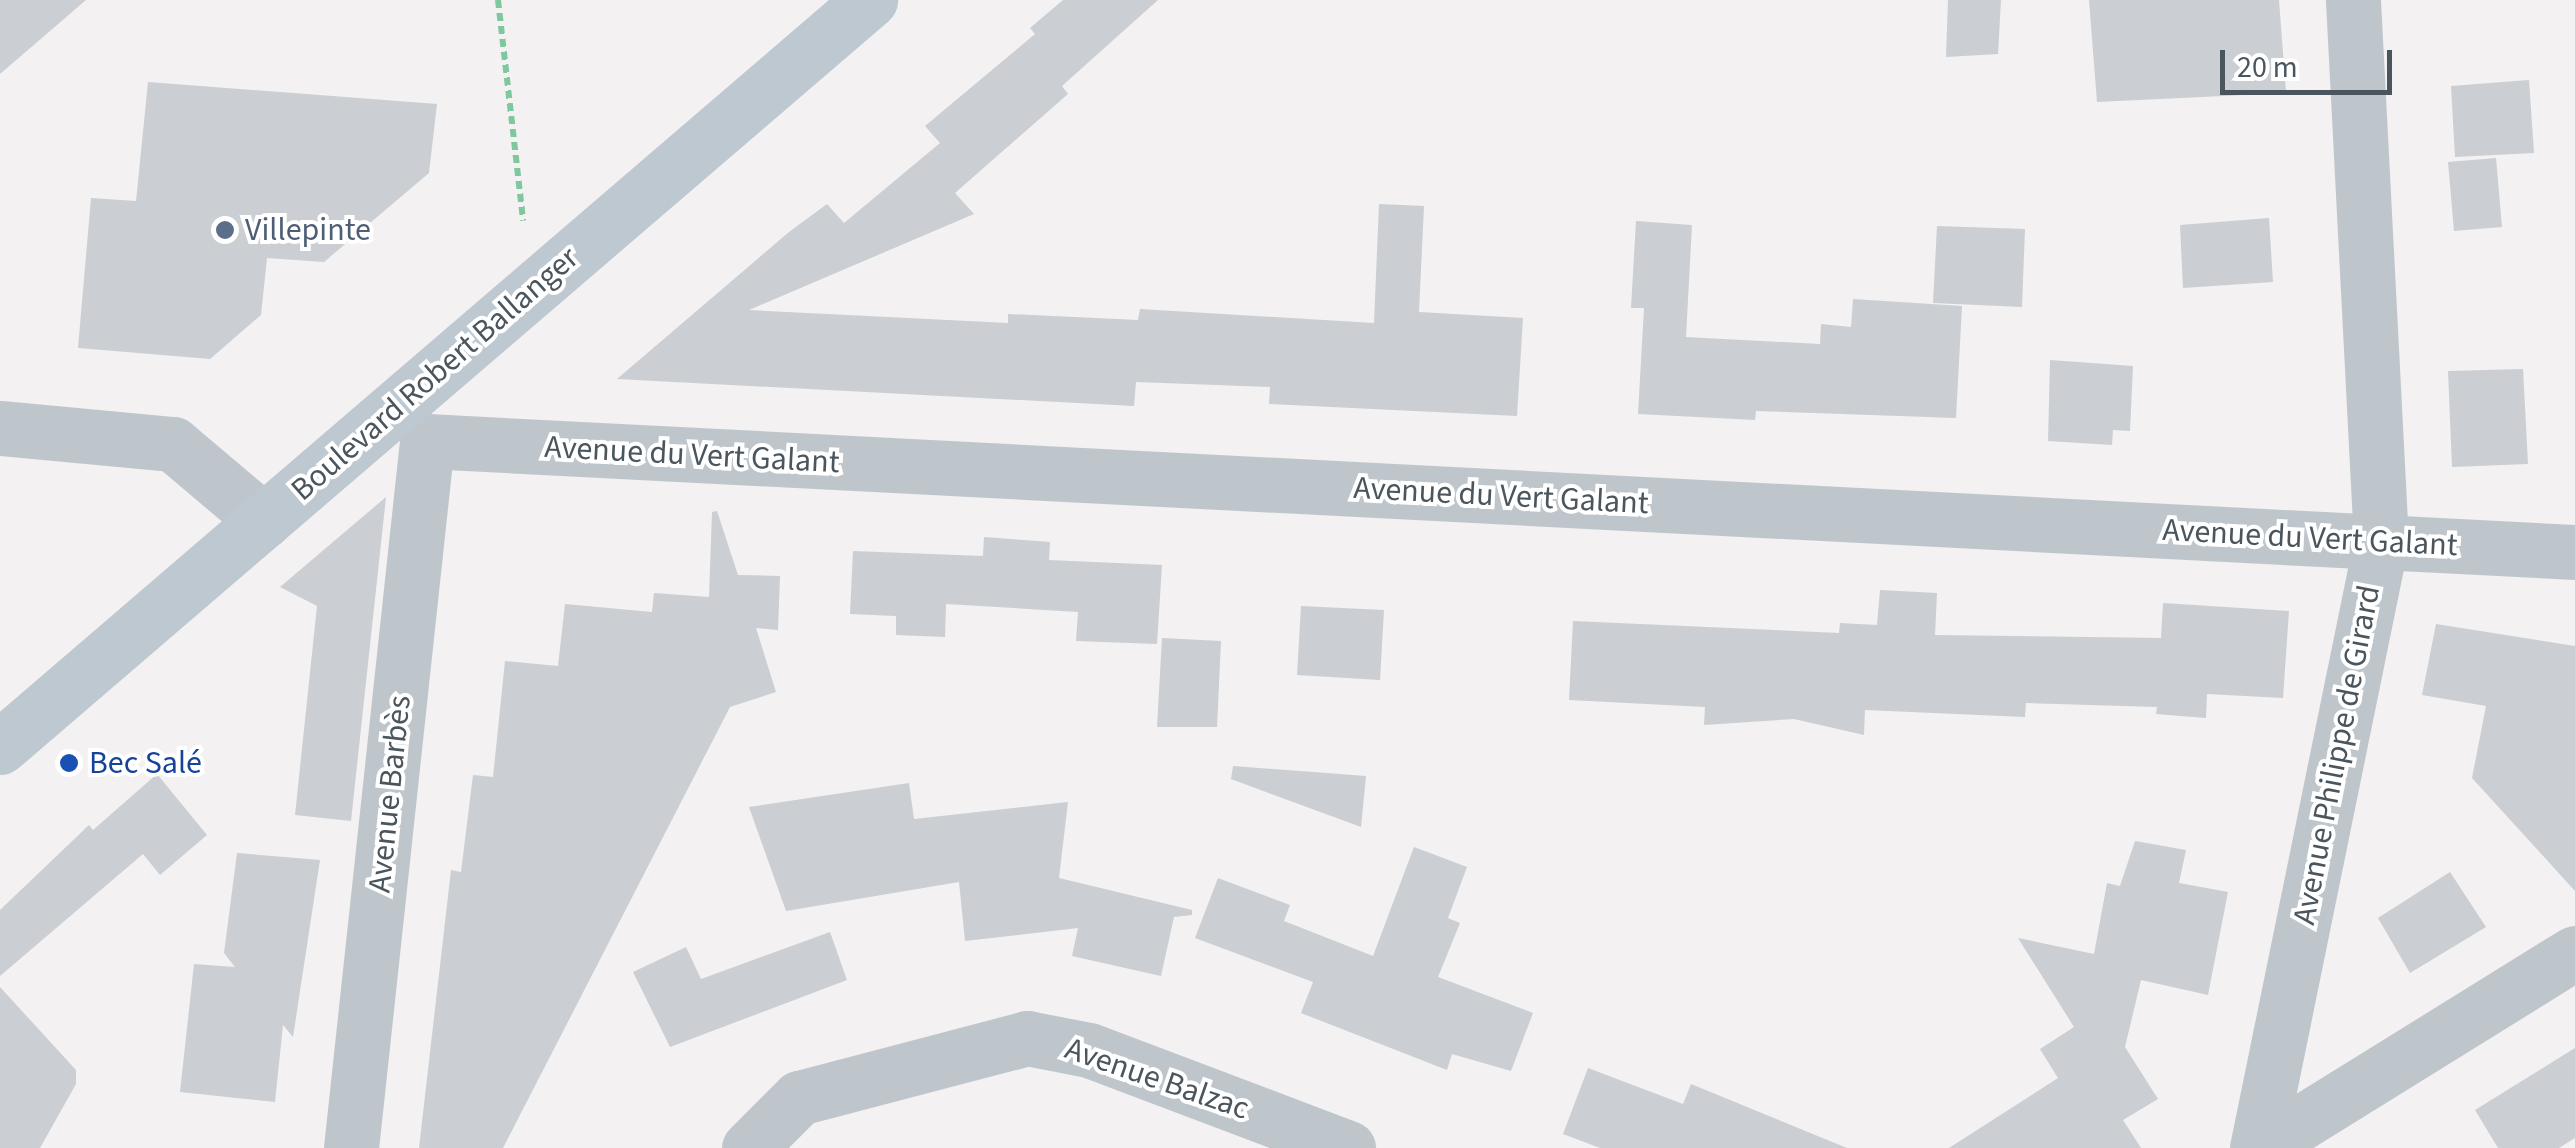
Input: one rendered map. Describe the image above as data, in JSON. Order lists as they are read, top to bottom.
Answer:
{
  "streets": {
    "main road": ["Boulevard Robert Ballanger"],
    "street": [
      "Avenue du Vert Galant",
      "Avenue Philippe de Girard",
      "Avenue Barbès",
      "Avenue Balzac"
    ]
  },
  "crossings": [
    ["Boulevard Robert Ballanger", "Avenue du Vert Galant"],
    ["Boulevard Robert Ballanger", "Avenue Barbès"],
    ["Avenue du Vert Galant", "Avenue Philippe de Girard"],
    ["Avenue du Vert Galant", "Avenue Barbès"]
  ],
  "places": ["Villepinte", "Bec Salé"],
  "scale_bar": "20 m"
}
